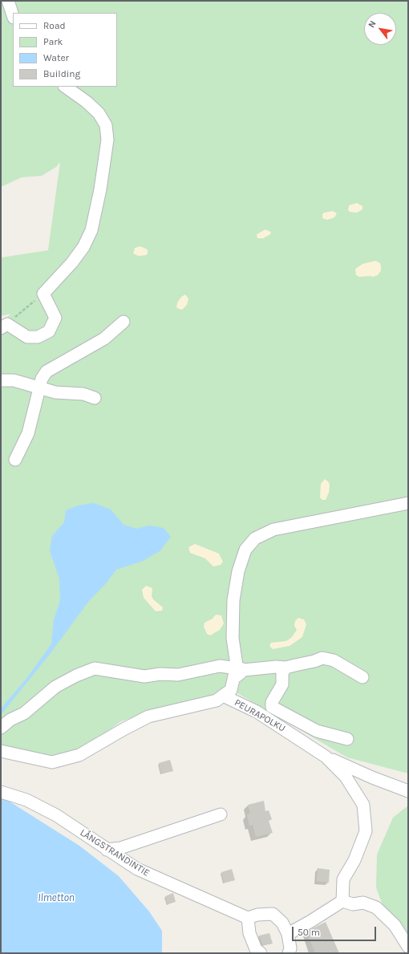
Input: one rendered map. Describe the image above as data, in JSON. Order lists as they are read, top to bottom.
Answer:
{
  "streets": {
    "street": ["PEURAPOLKU", "LÅNGSTRANDINTIE"]
  },
  "water": ["Ilmetton"],
  "legend": [
    "Road",
    "Park",
    "Water",
    "Building"
  ],
  "scale_bar": "50 m",
  "north": "top left"
}
